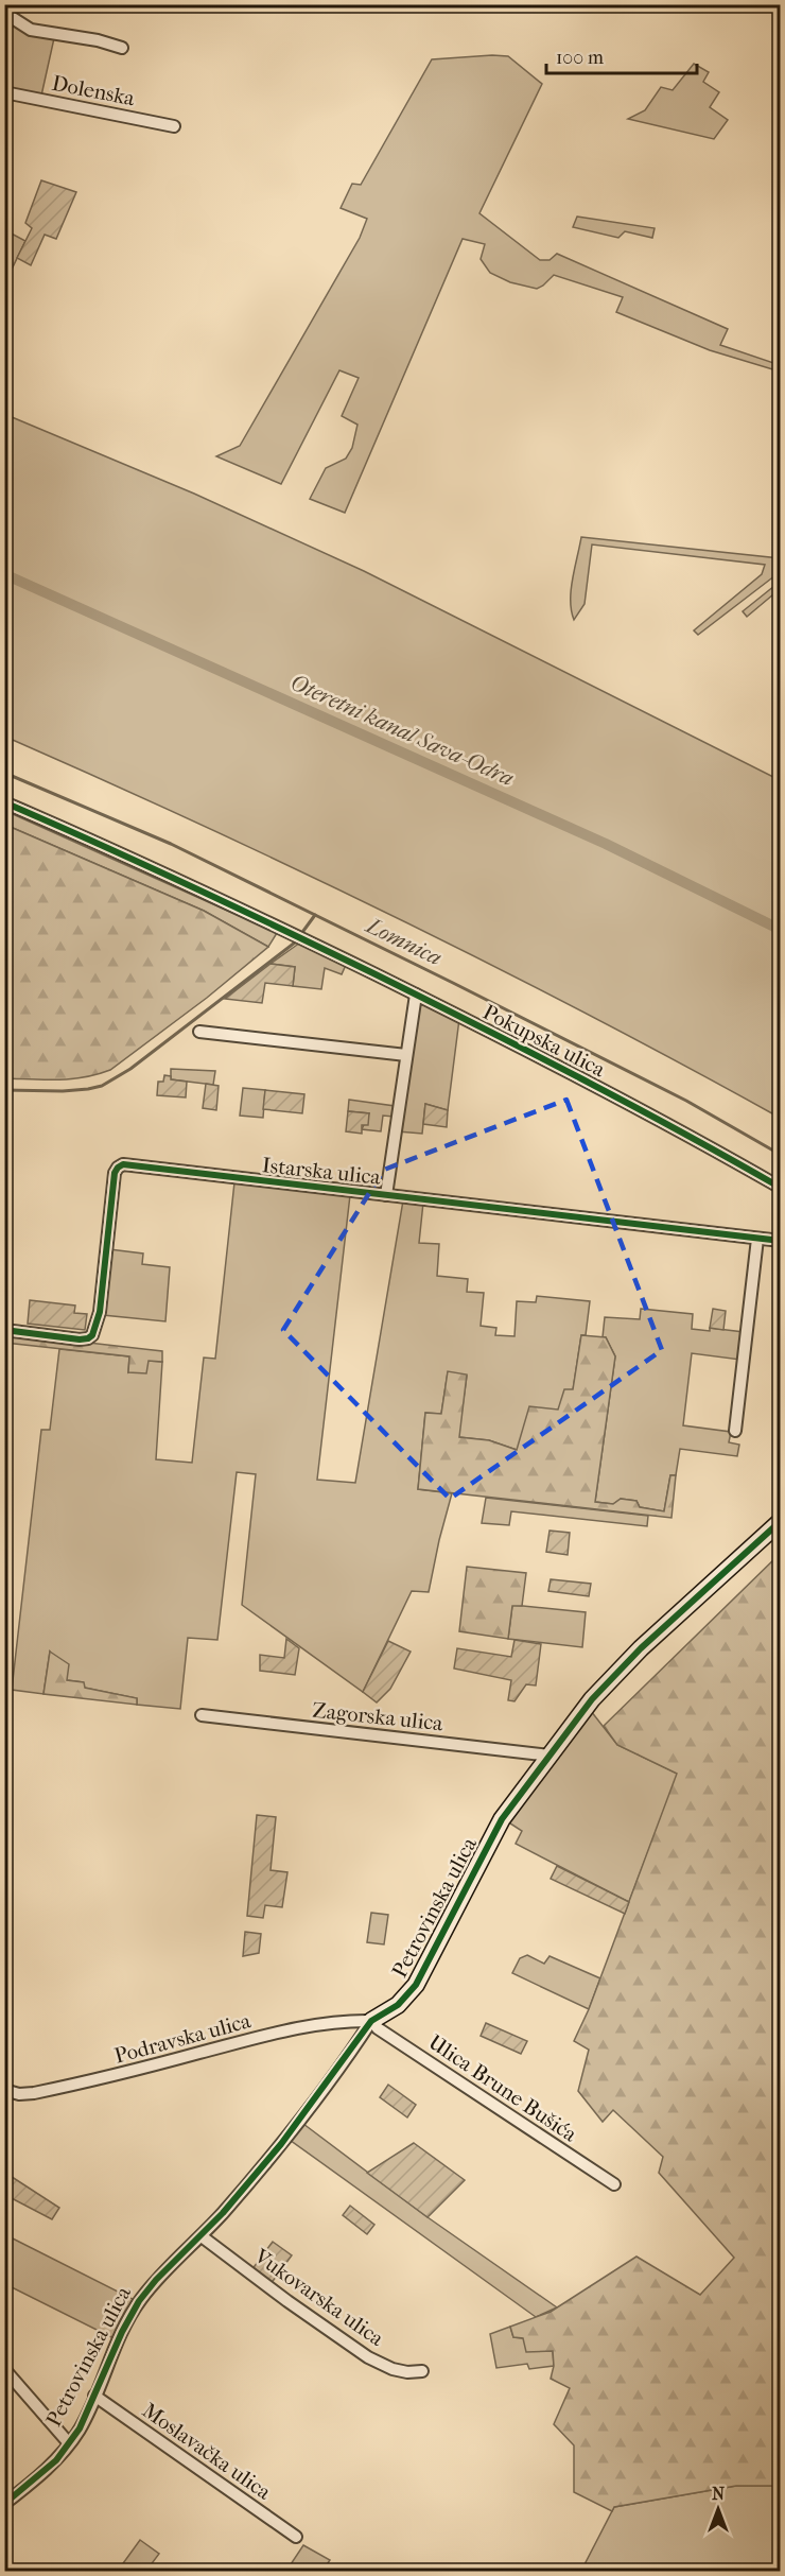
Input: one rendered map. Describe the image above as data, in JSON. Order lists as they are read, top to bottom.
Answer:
{
  "streets": {
    "street": [
      "Dolenska",
      "Pokupska ulica",
      "Istarska ulica",
      "Zagorska ulica",
      "Petrovinska ulica",
      "Podravska ulica",
      "Ulica Brune Bušića",
      "Vukovarska ulica",
      "Moslavačka ulica"
    ]
  },
  "crossings": [
    ["Zagorska ulica", "Petrovinska ulica"],
    ["Petrovinska ulica", "Podravska ulica"],
    ["Petrovinska ulica", "Ulica Brune Bušića"],
    ["Petrovinska ulica", "Vukovarska ulica"],
    ["Petrovinska ulica", "Moslavačka ulica"],
    ["Podravska ulica", "Ulica Brune Bušića"]
  ],
  "water": ["Oteretni kanal Sava-Odra", "Lomnica"],
  "scale_bar": "100 m",
  "north": "top"
}
